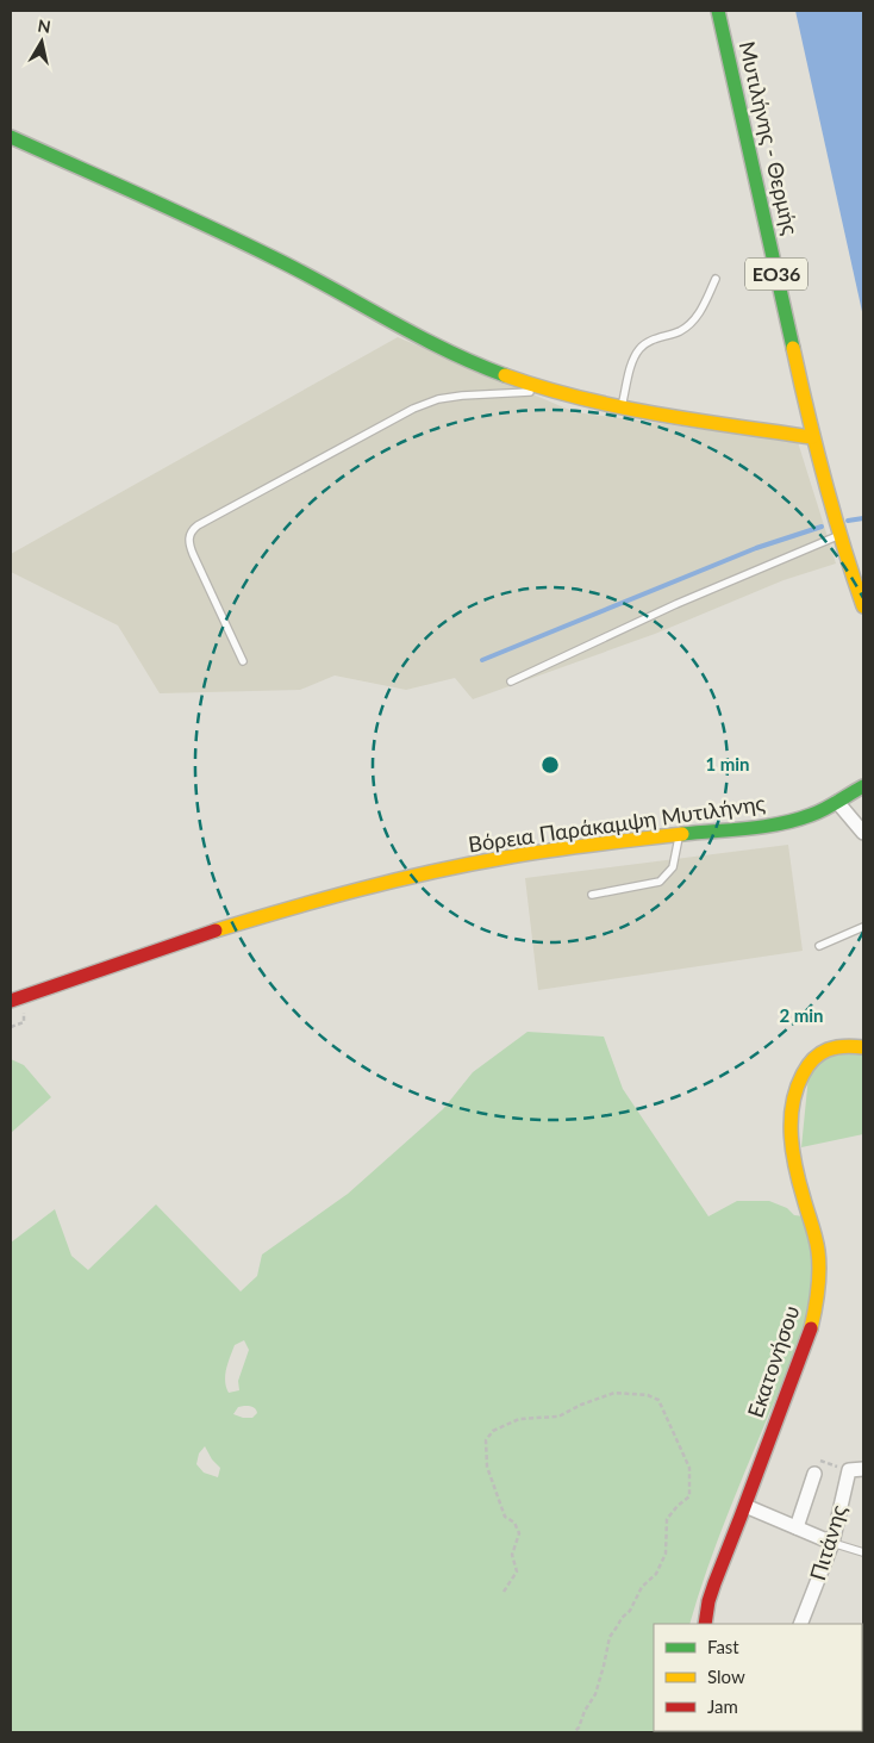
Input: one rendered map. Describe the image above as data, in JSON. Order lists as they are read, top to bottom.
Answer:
{
  "streets": {
    "main road": [
      "Μυτιλήνης - Θερμής",
      "ΕΟ36",
      "Βόρεια Παράκαμψη Μυτιλήνης",
      "Εκατονήσου"
    ],
    "street": ["Πιτάνης"]
  },
  "legend": ["Fast", "Slow", "Jam"],
  "north": "top",
  "rings": ["1 min", "2 min"]
}
